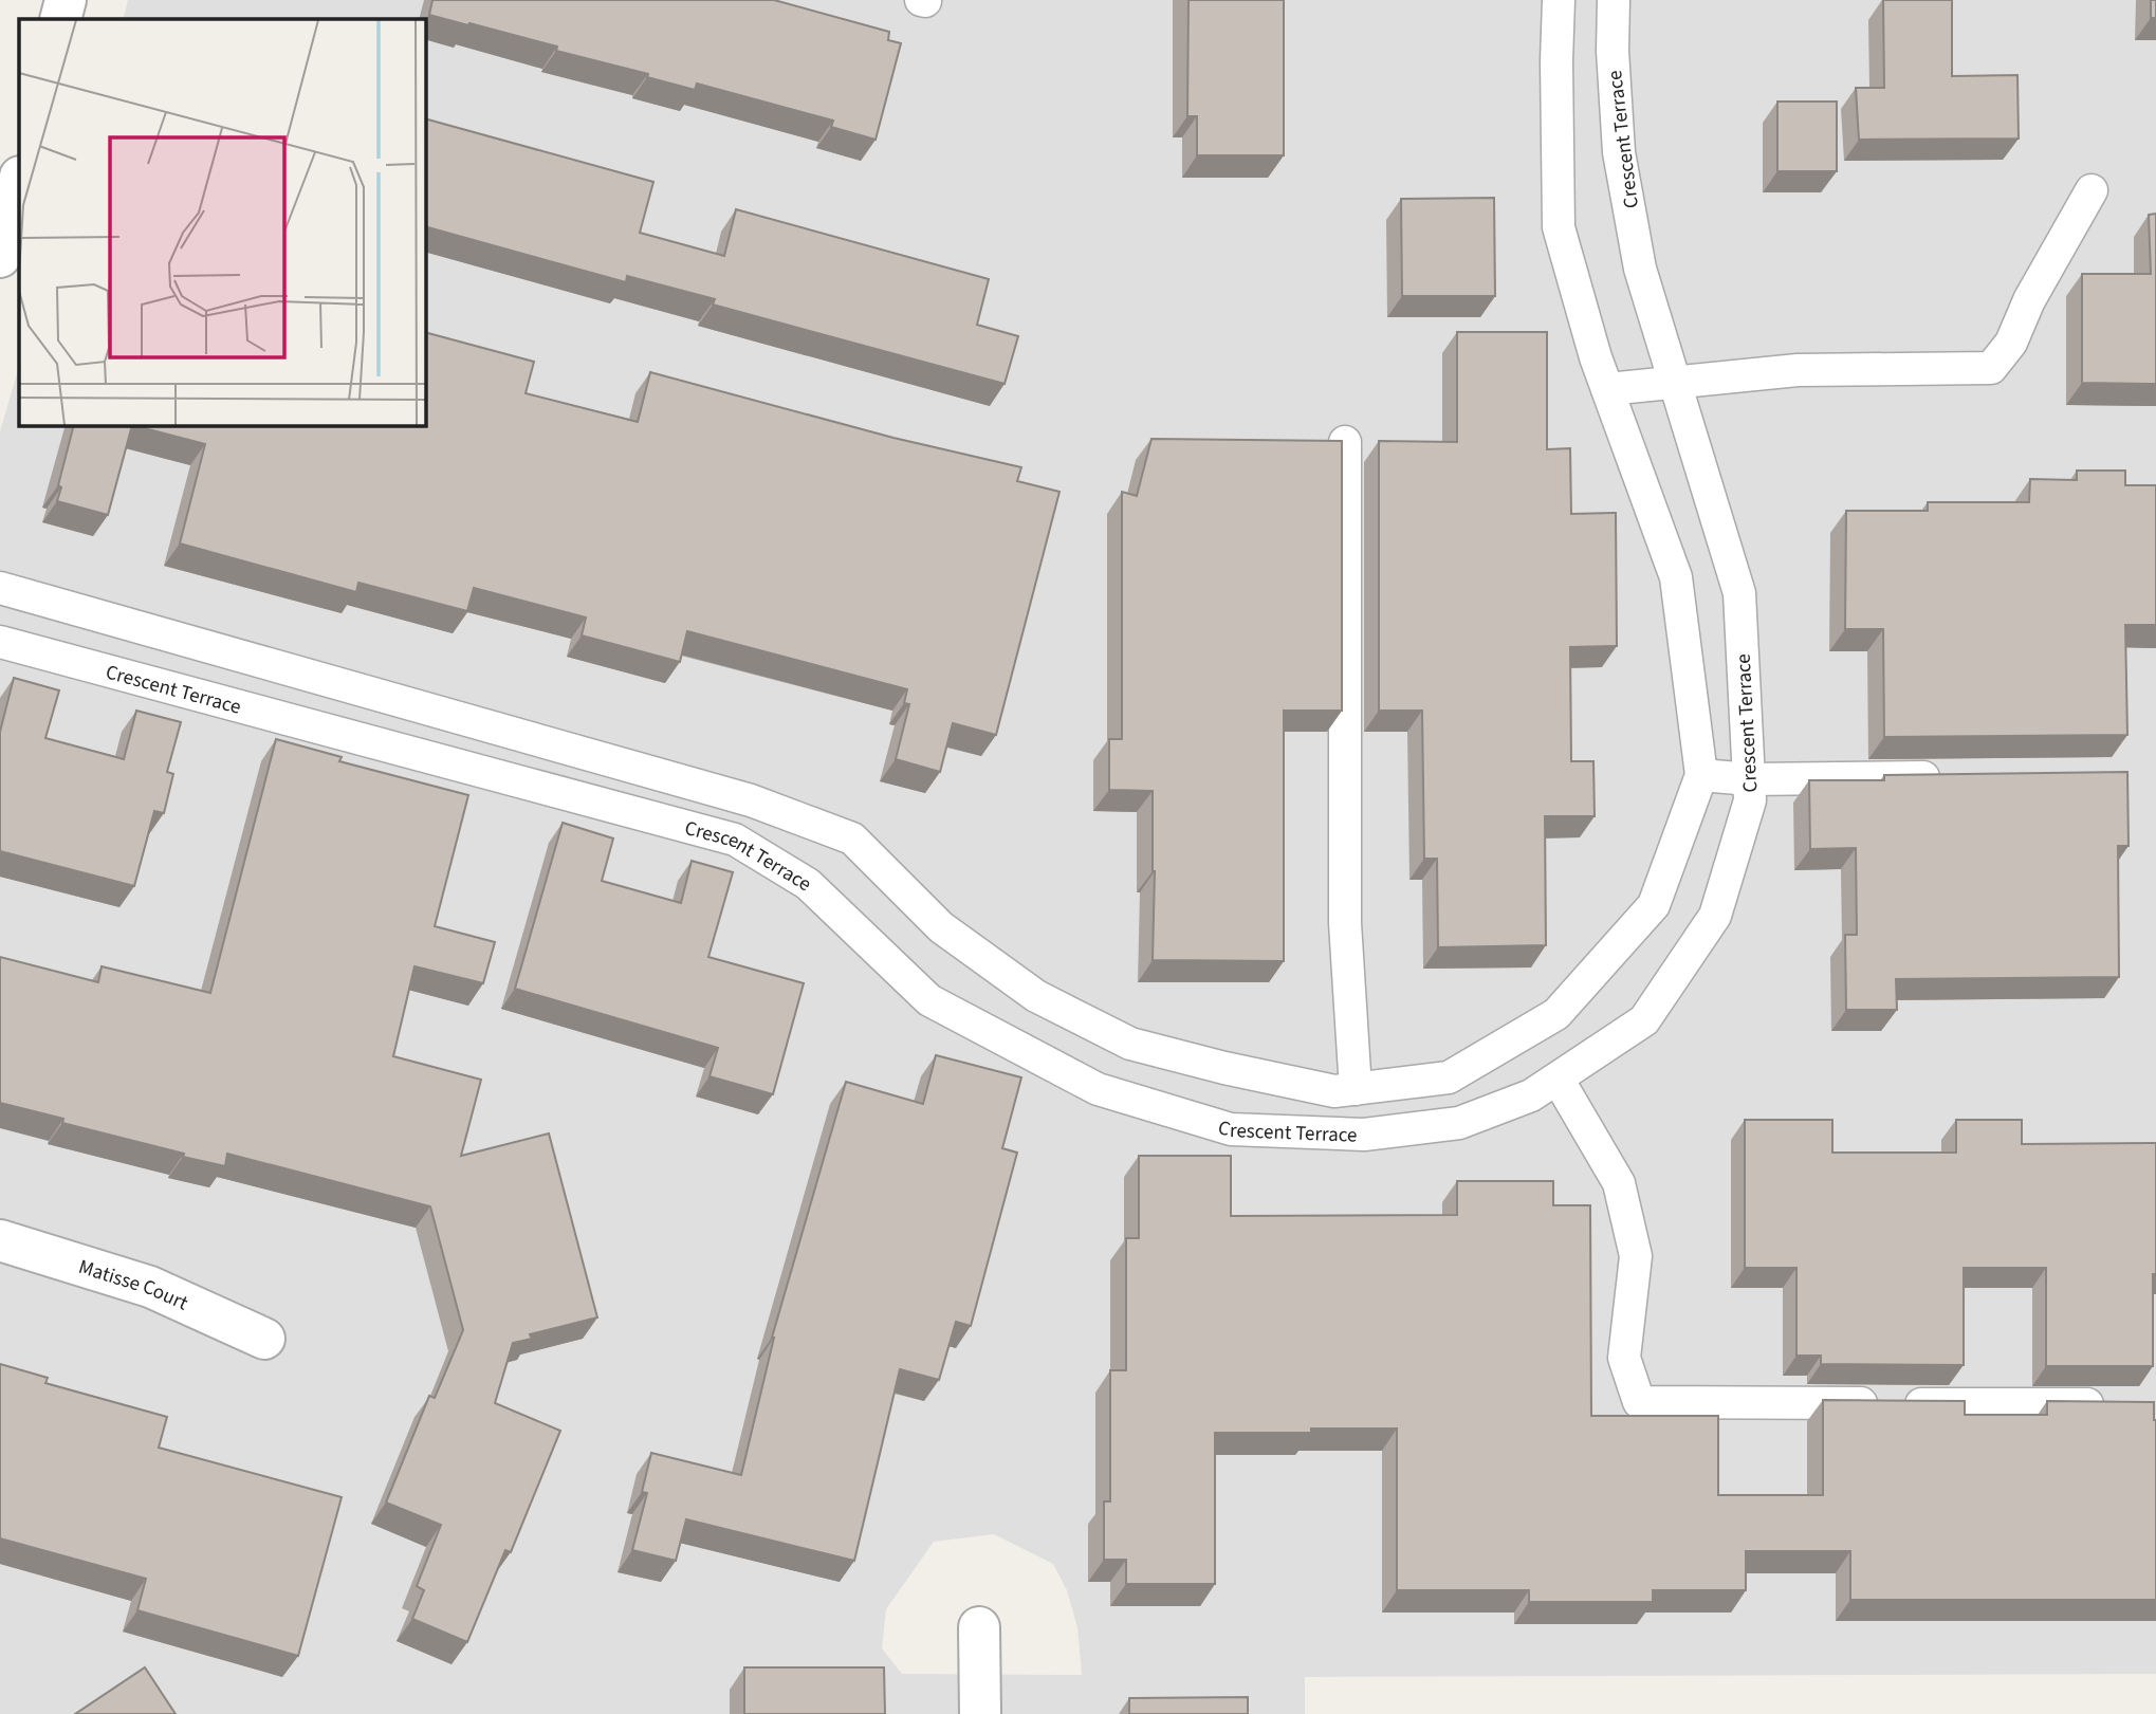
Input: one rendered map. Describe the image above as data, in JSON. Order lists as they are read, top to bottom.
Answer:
{
  "streets": {
    "street": ["Matisse Court"],
    "lane": ["Crescent Terrace"]
  }
}
